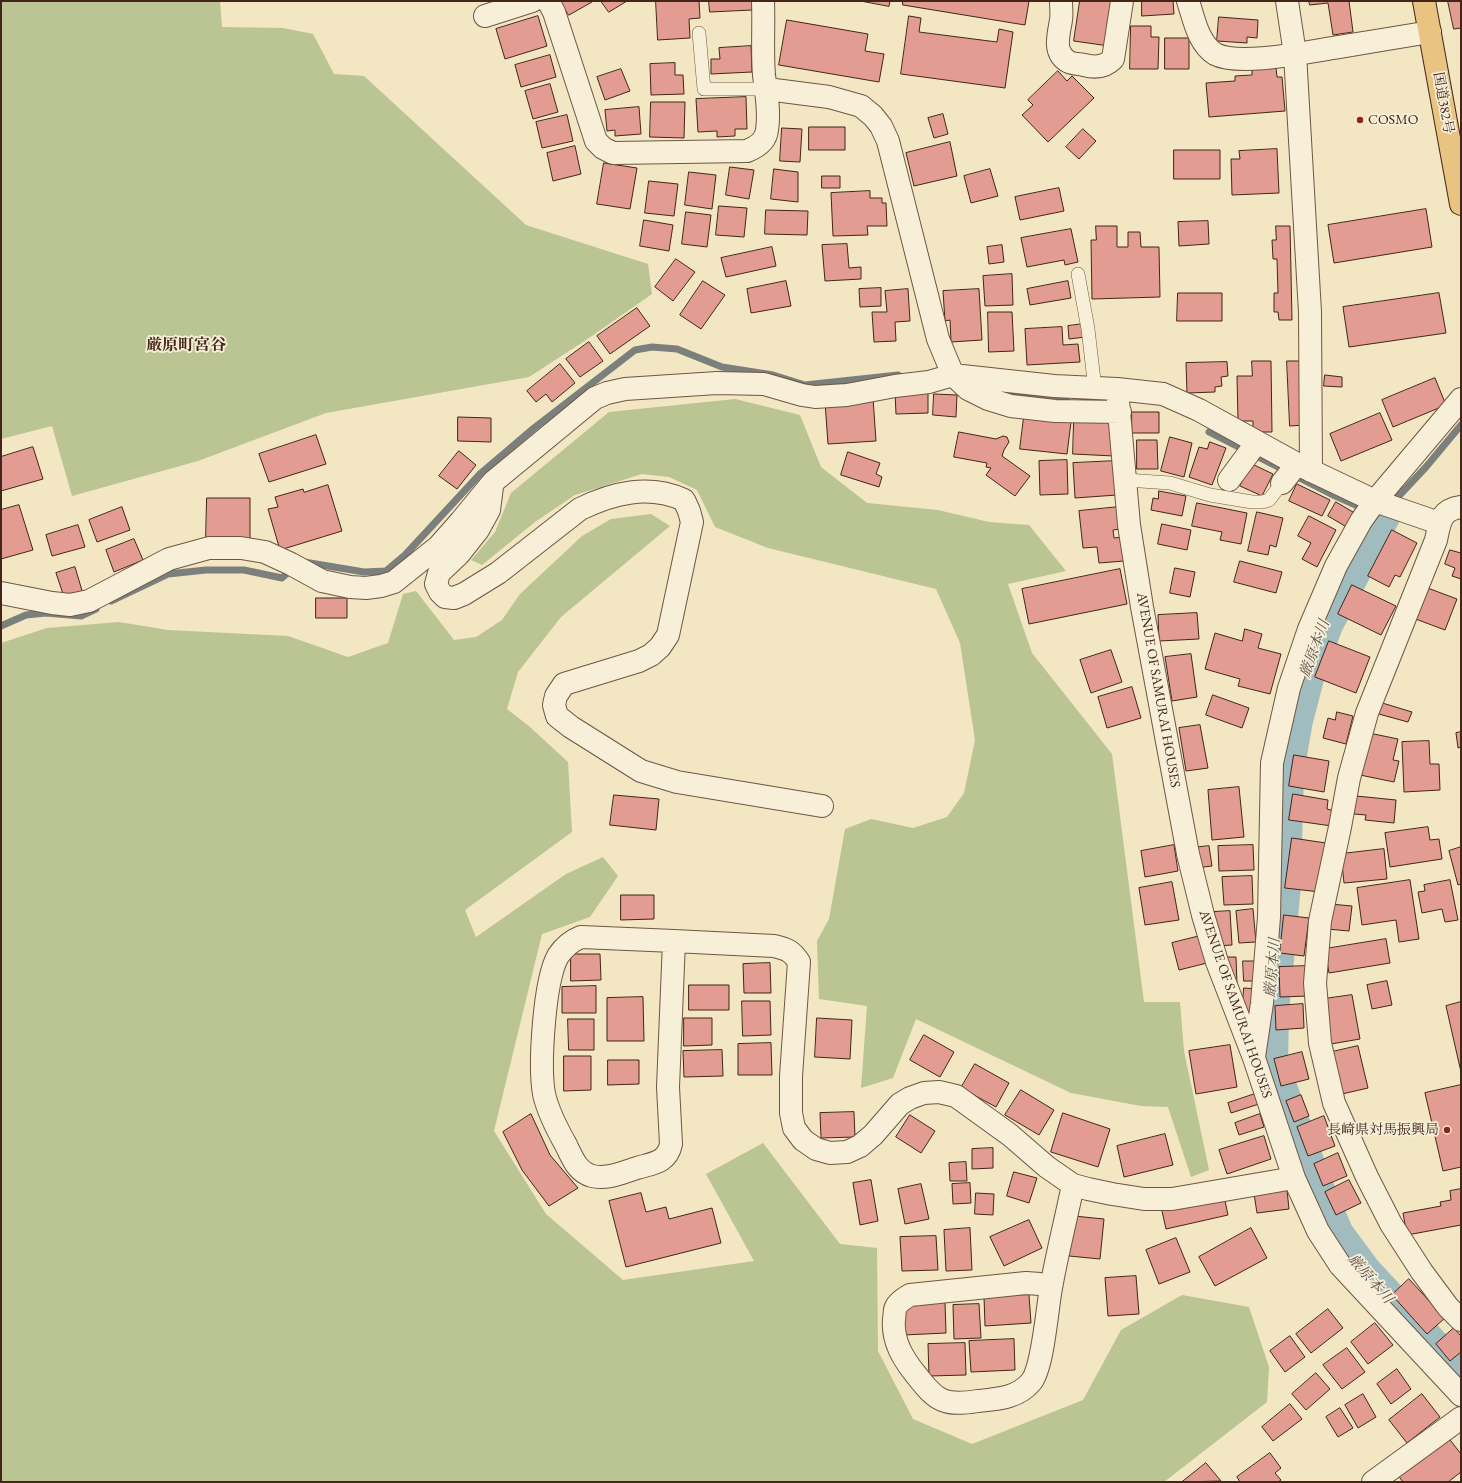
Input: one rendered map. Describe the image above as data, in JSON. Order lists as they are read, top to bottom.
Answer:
{
  "streets": {
    "highway": ["国道382号"],
    "street": ["AVENUE OF SAMURAI HOUSES"]
  },
  "districts": ["厳原町宮谷"],
  "water": ["厳原本川"],
  "places": ["COSMO", "長崎県対馬振興局"]
}
